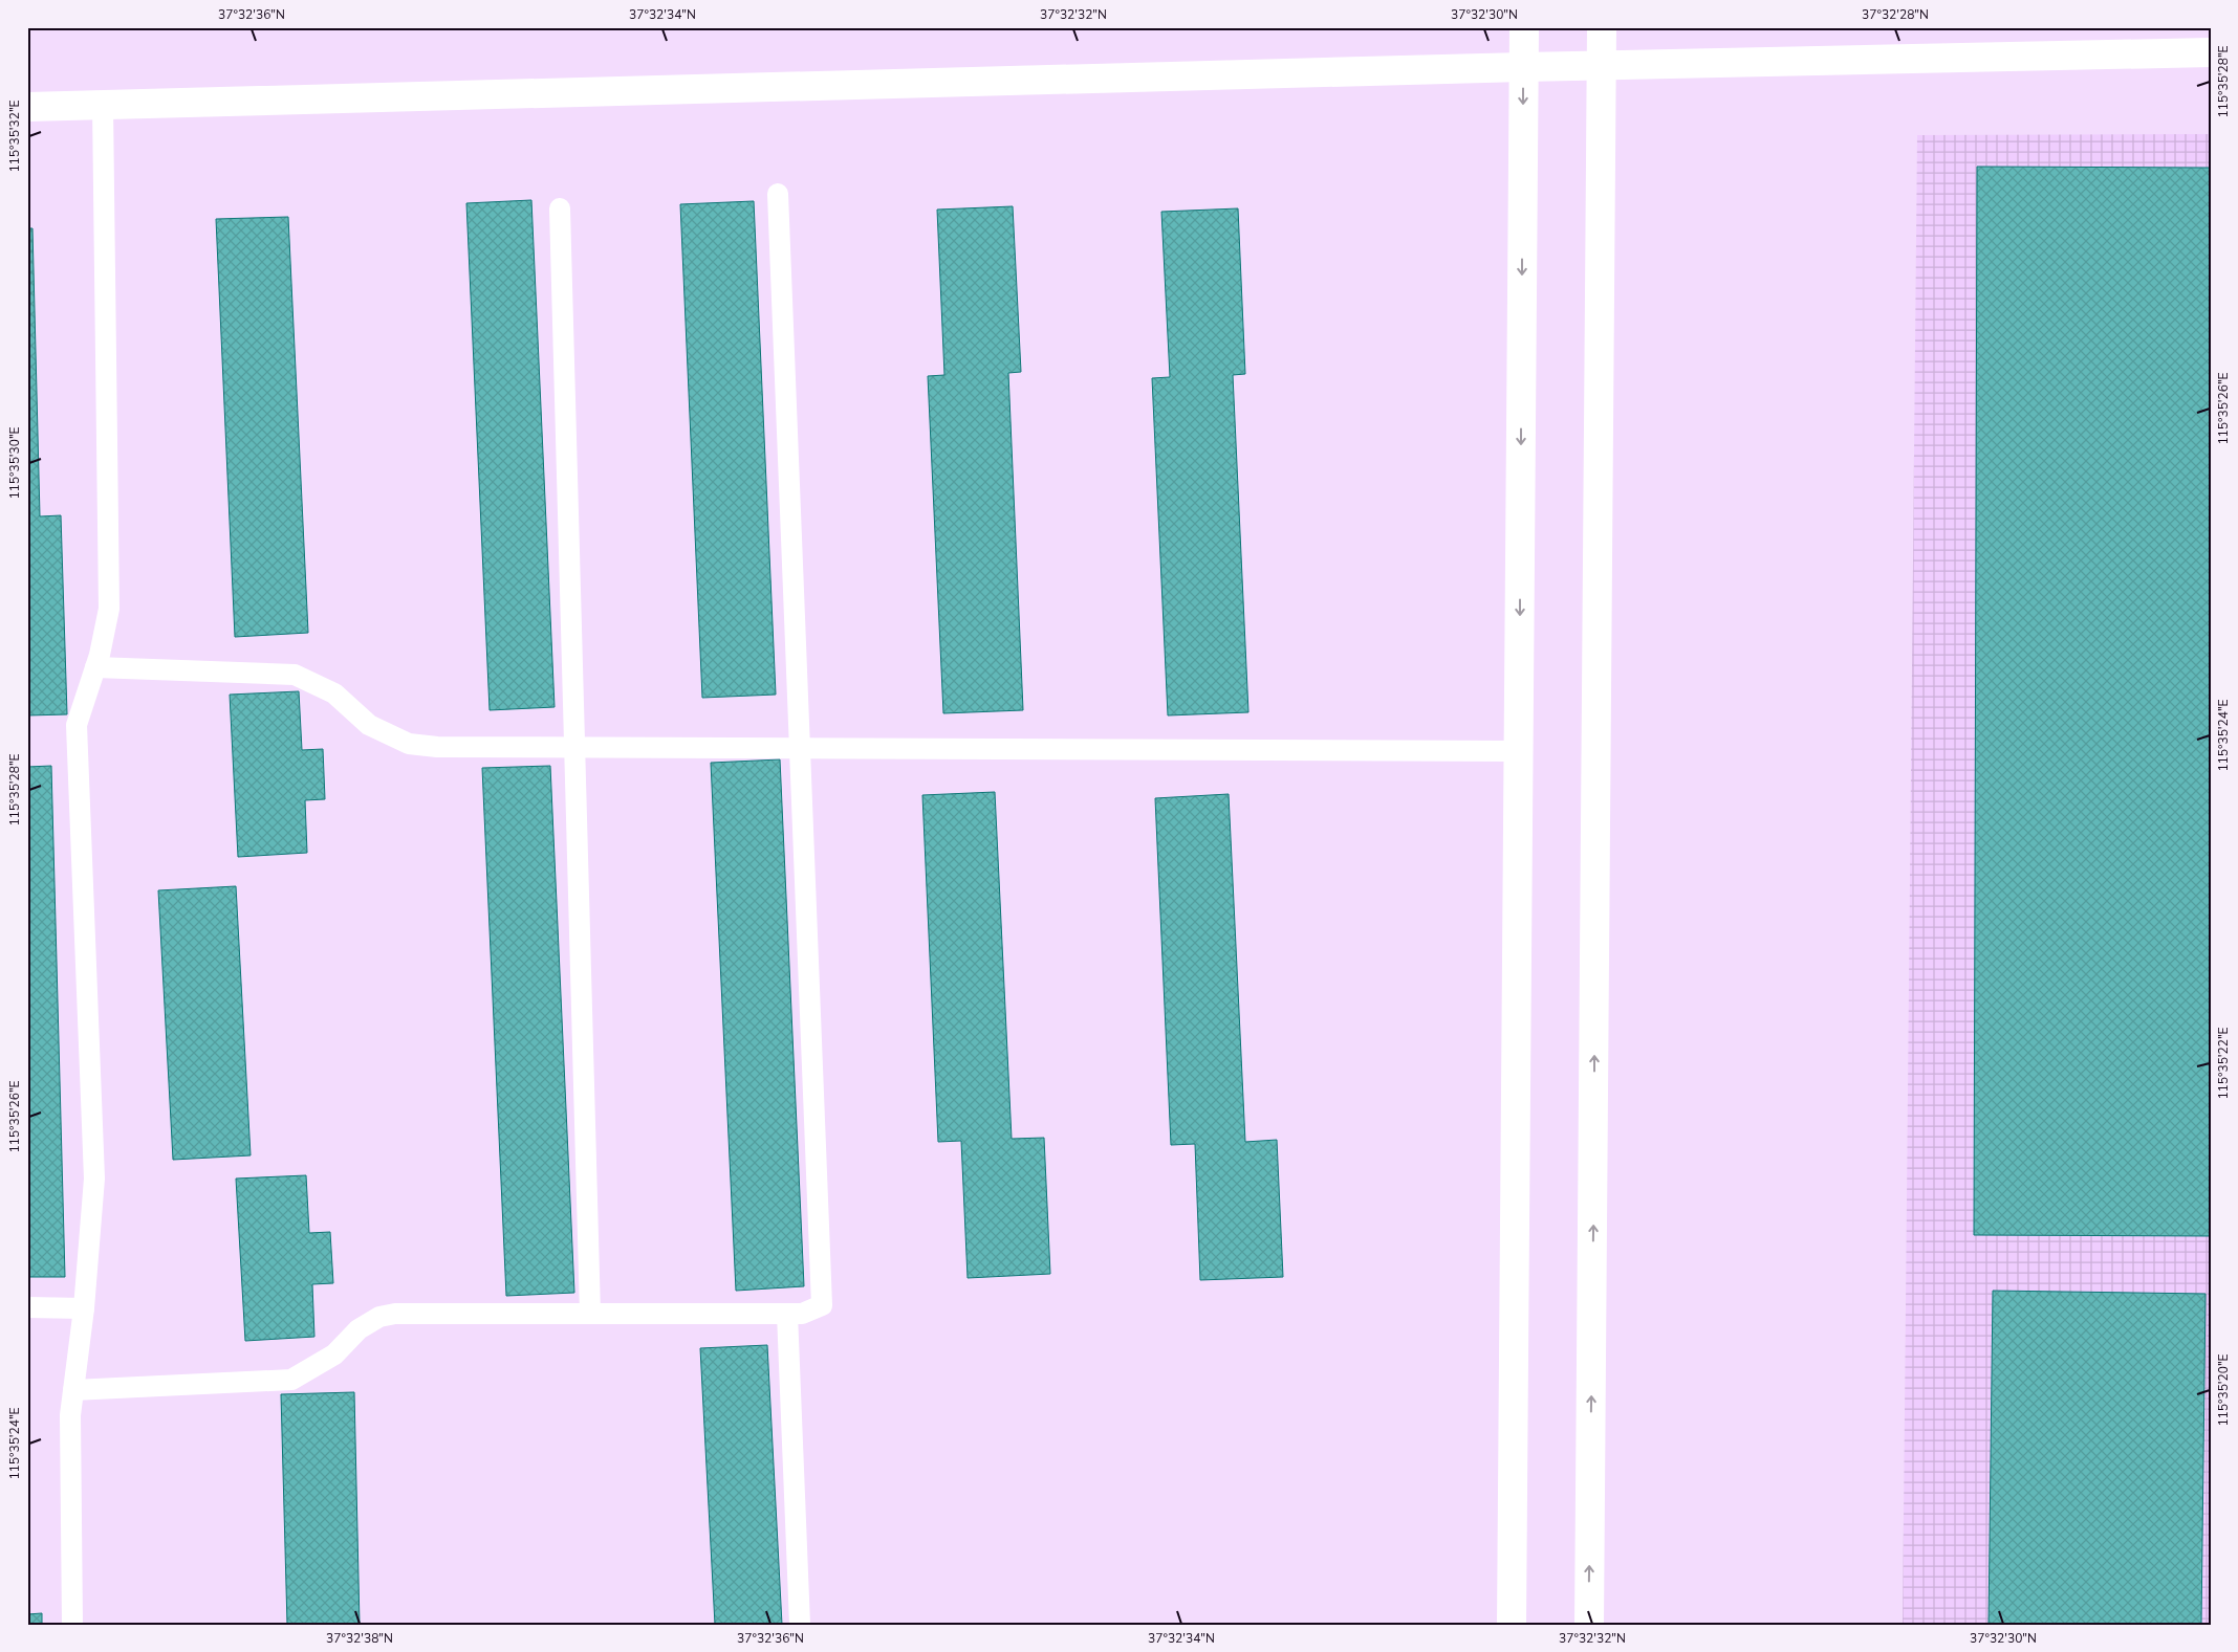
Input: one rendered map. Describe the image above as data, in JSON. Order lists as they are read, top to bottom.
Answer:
{
  "coordinates": [
    "37°32'36\"N",
    "37°32'34\"N",
    "37°32'32\"N",
    "37°32'30\"N",
    "37°32'28\"N",
    "115°35'28\"E",
    "115°35'32\"E",
    "115°35'26\"E",
    "115°35'30\"E",
    "115°35'24\"E",
    "115°35'22\"E",
    "115°35'20\"E",
    "37°32'38\"N"
  ]
}
